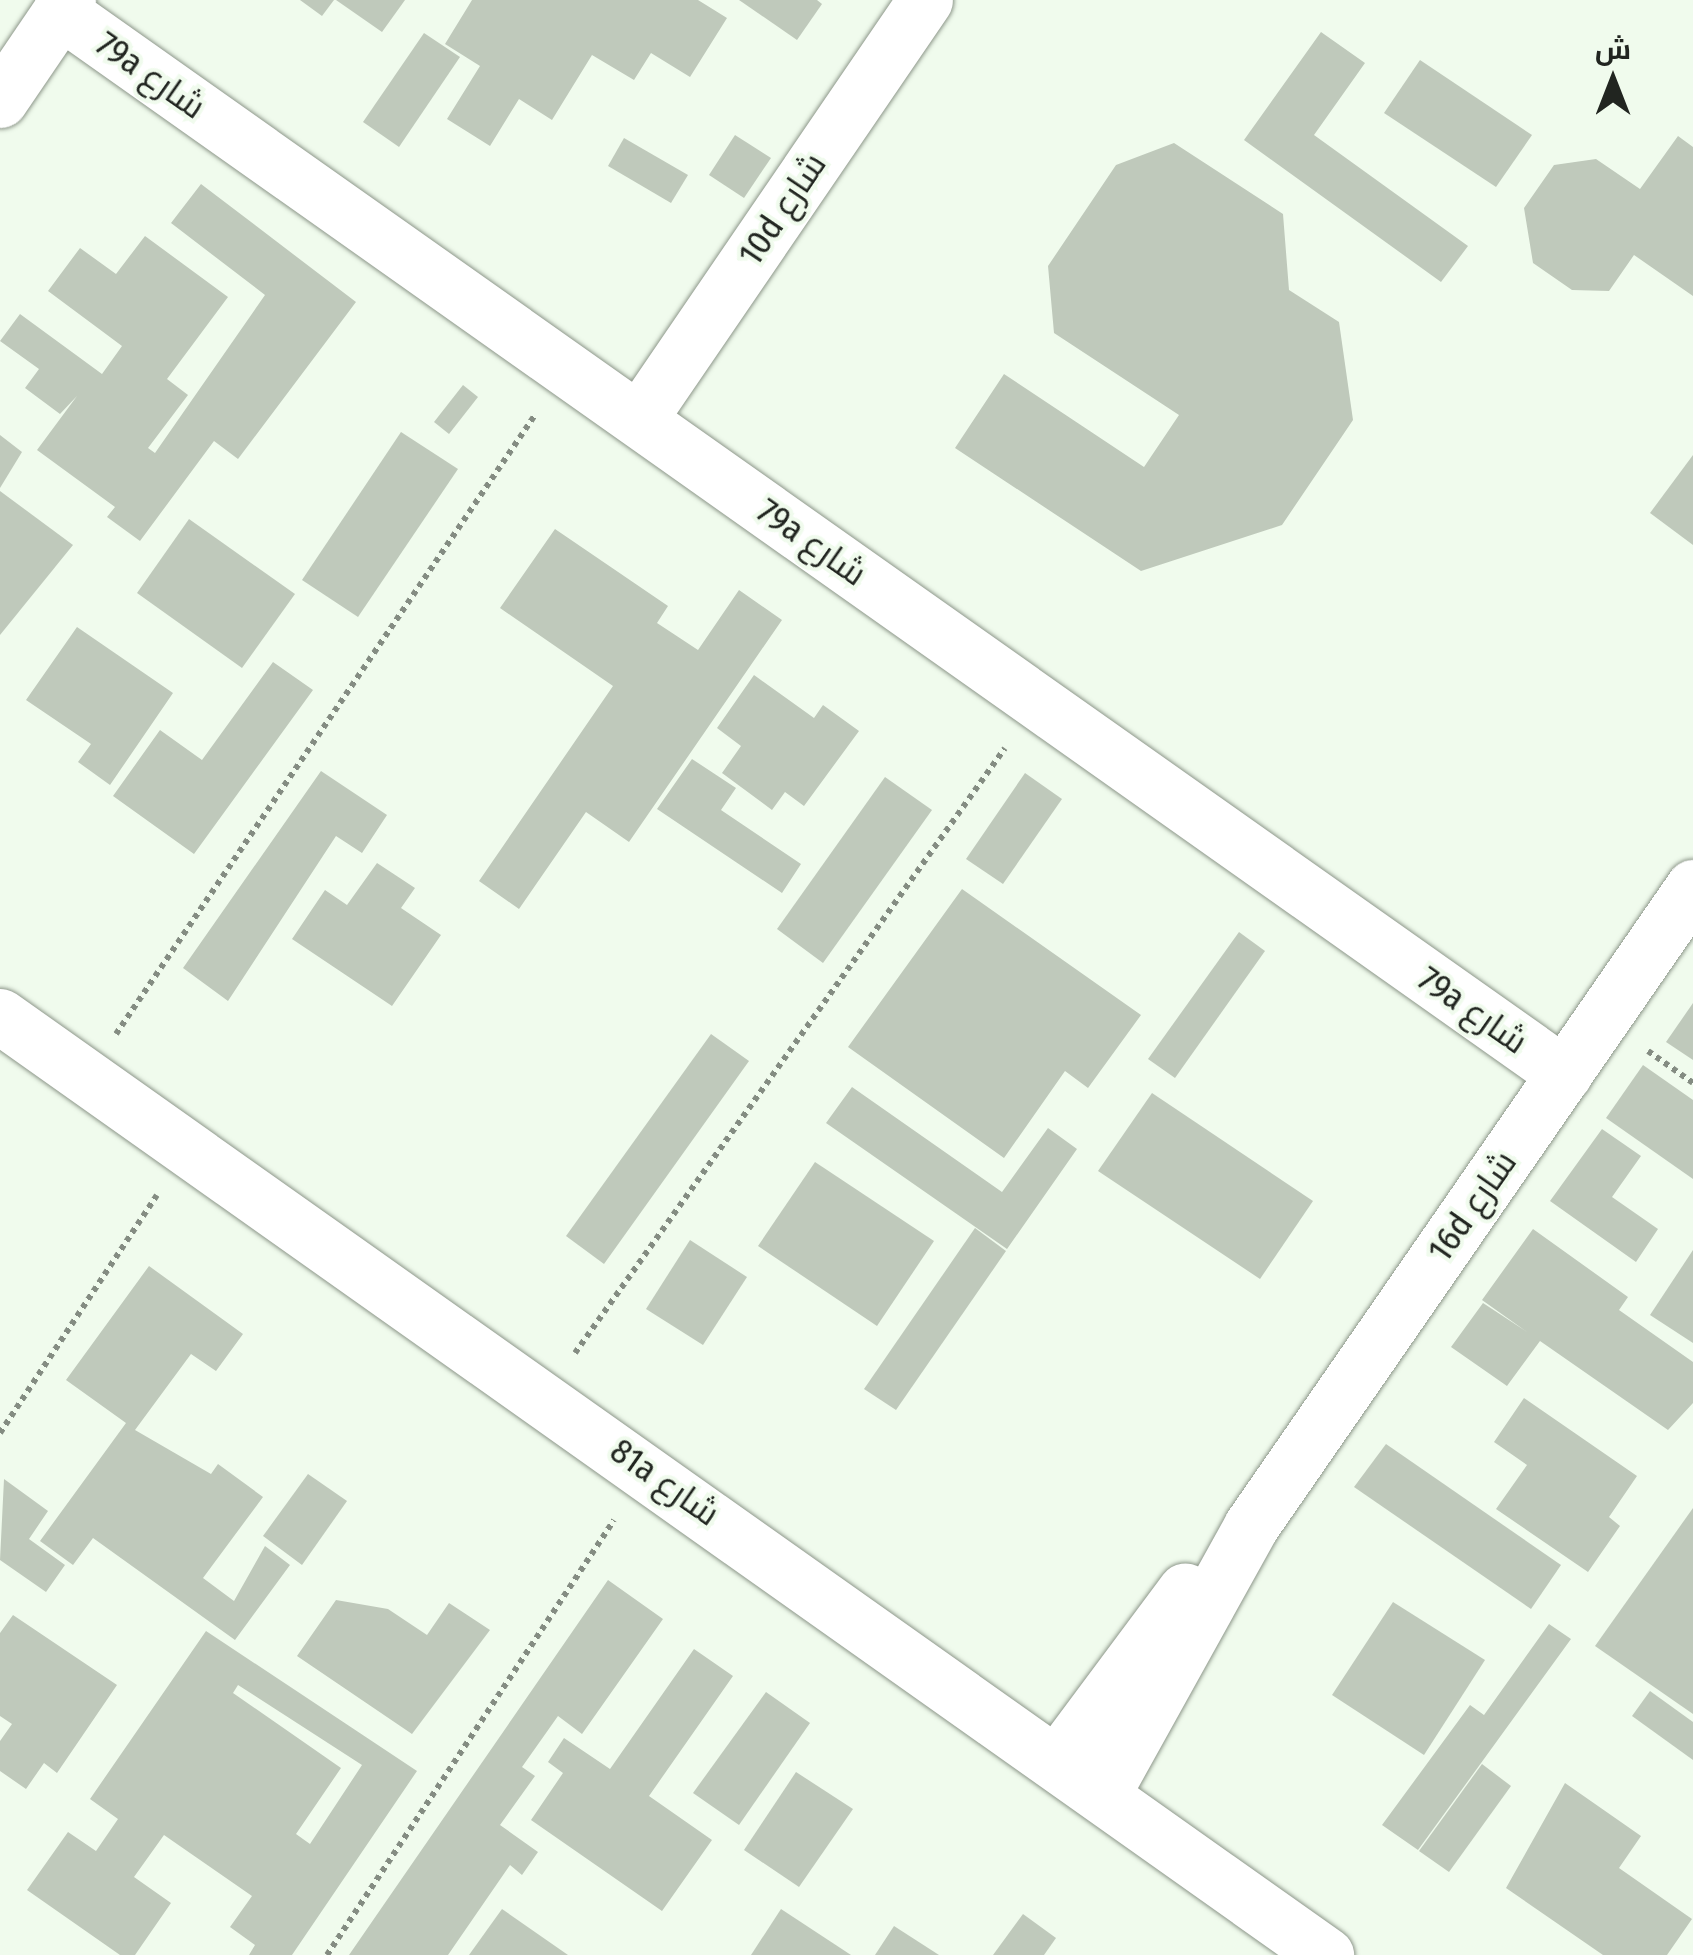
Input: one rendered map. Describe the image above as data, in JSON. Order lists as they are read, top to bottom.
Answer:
{
  "streets": {
    "street": [
      "79a شارع",
      "10d شارع",
      "16d شارع",
      "81a شارع"
    ]
  },
  "crossings": [
    ["79a شارع", "10d شارع"],
    ["79a شارع", "16d شارع"],
    ["16d شارع", "81a شارع"]
  ],
  "north": "top"
}
